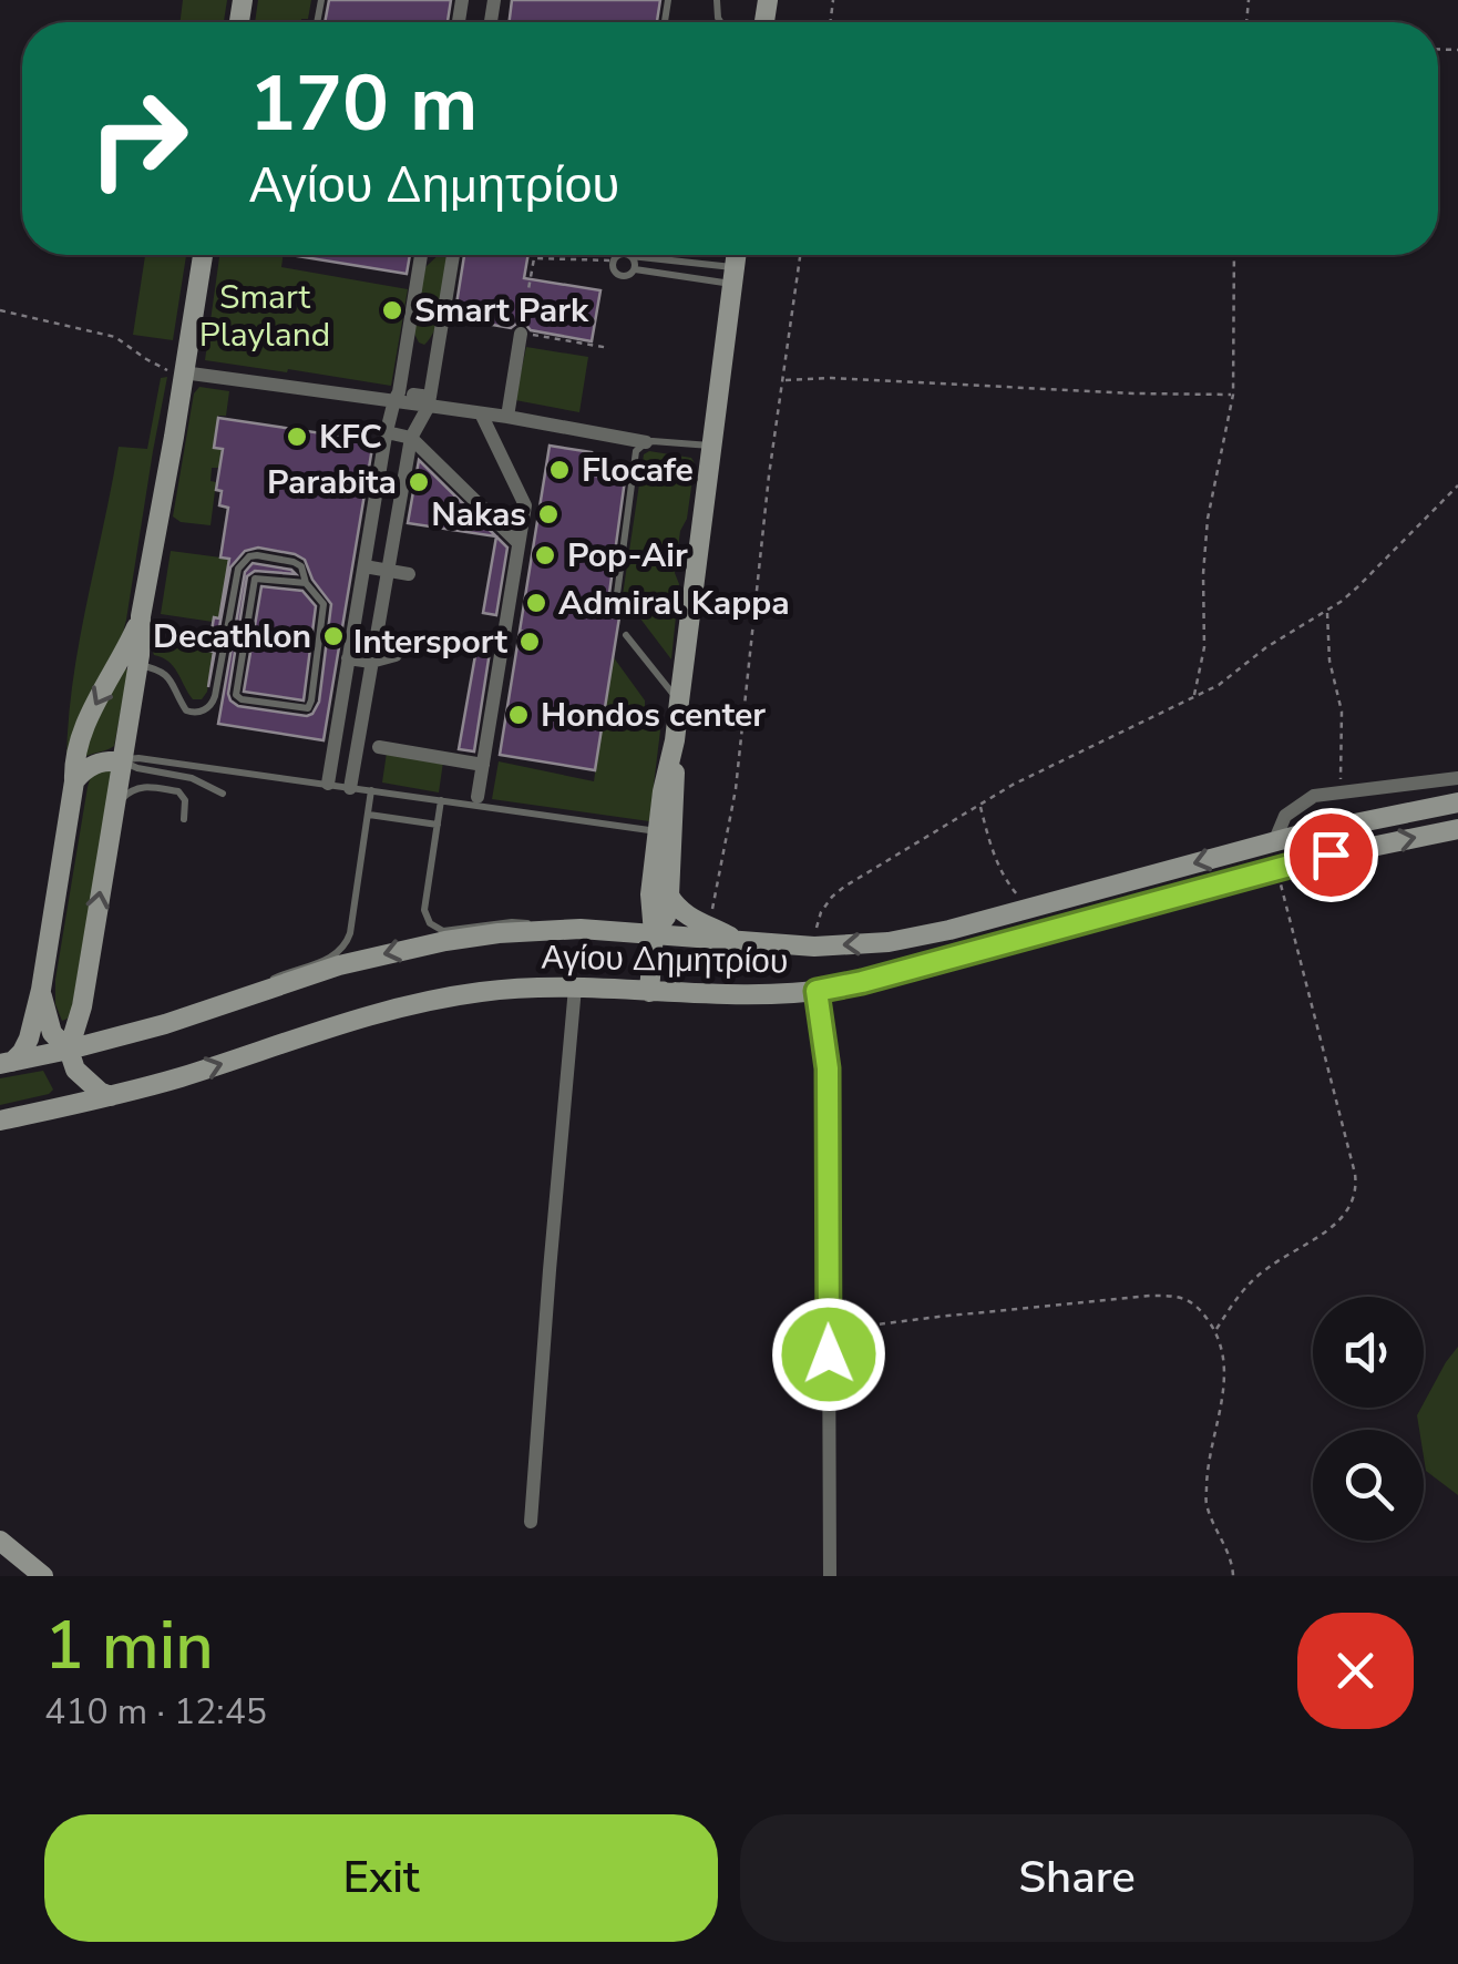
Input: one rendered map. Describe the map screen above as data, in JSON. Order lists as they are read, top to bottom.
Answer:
{
  "streets": {
    "street": ["Αγίου Δημητρίου"]
  },
  "parks": ["Smart Playland"],
  "places": [
    "Smart Park",
    "KFC",
    "Flocafe",
    "Parabita",
    "Nakas",
    "Pop-Air",
    "Admiral Kappa",
    "Decathlon",
    "Intersport",
    "Hondos center"
  ],
  "page": {
    "turn": ["170 m", "Αγίου Δημητρίου"],
    "heading": ["1 min", "410 m · 12:45"],
    "buttons": ["Exit", "Share"]
  }
}
